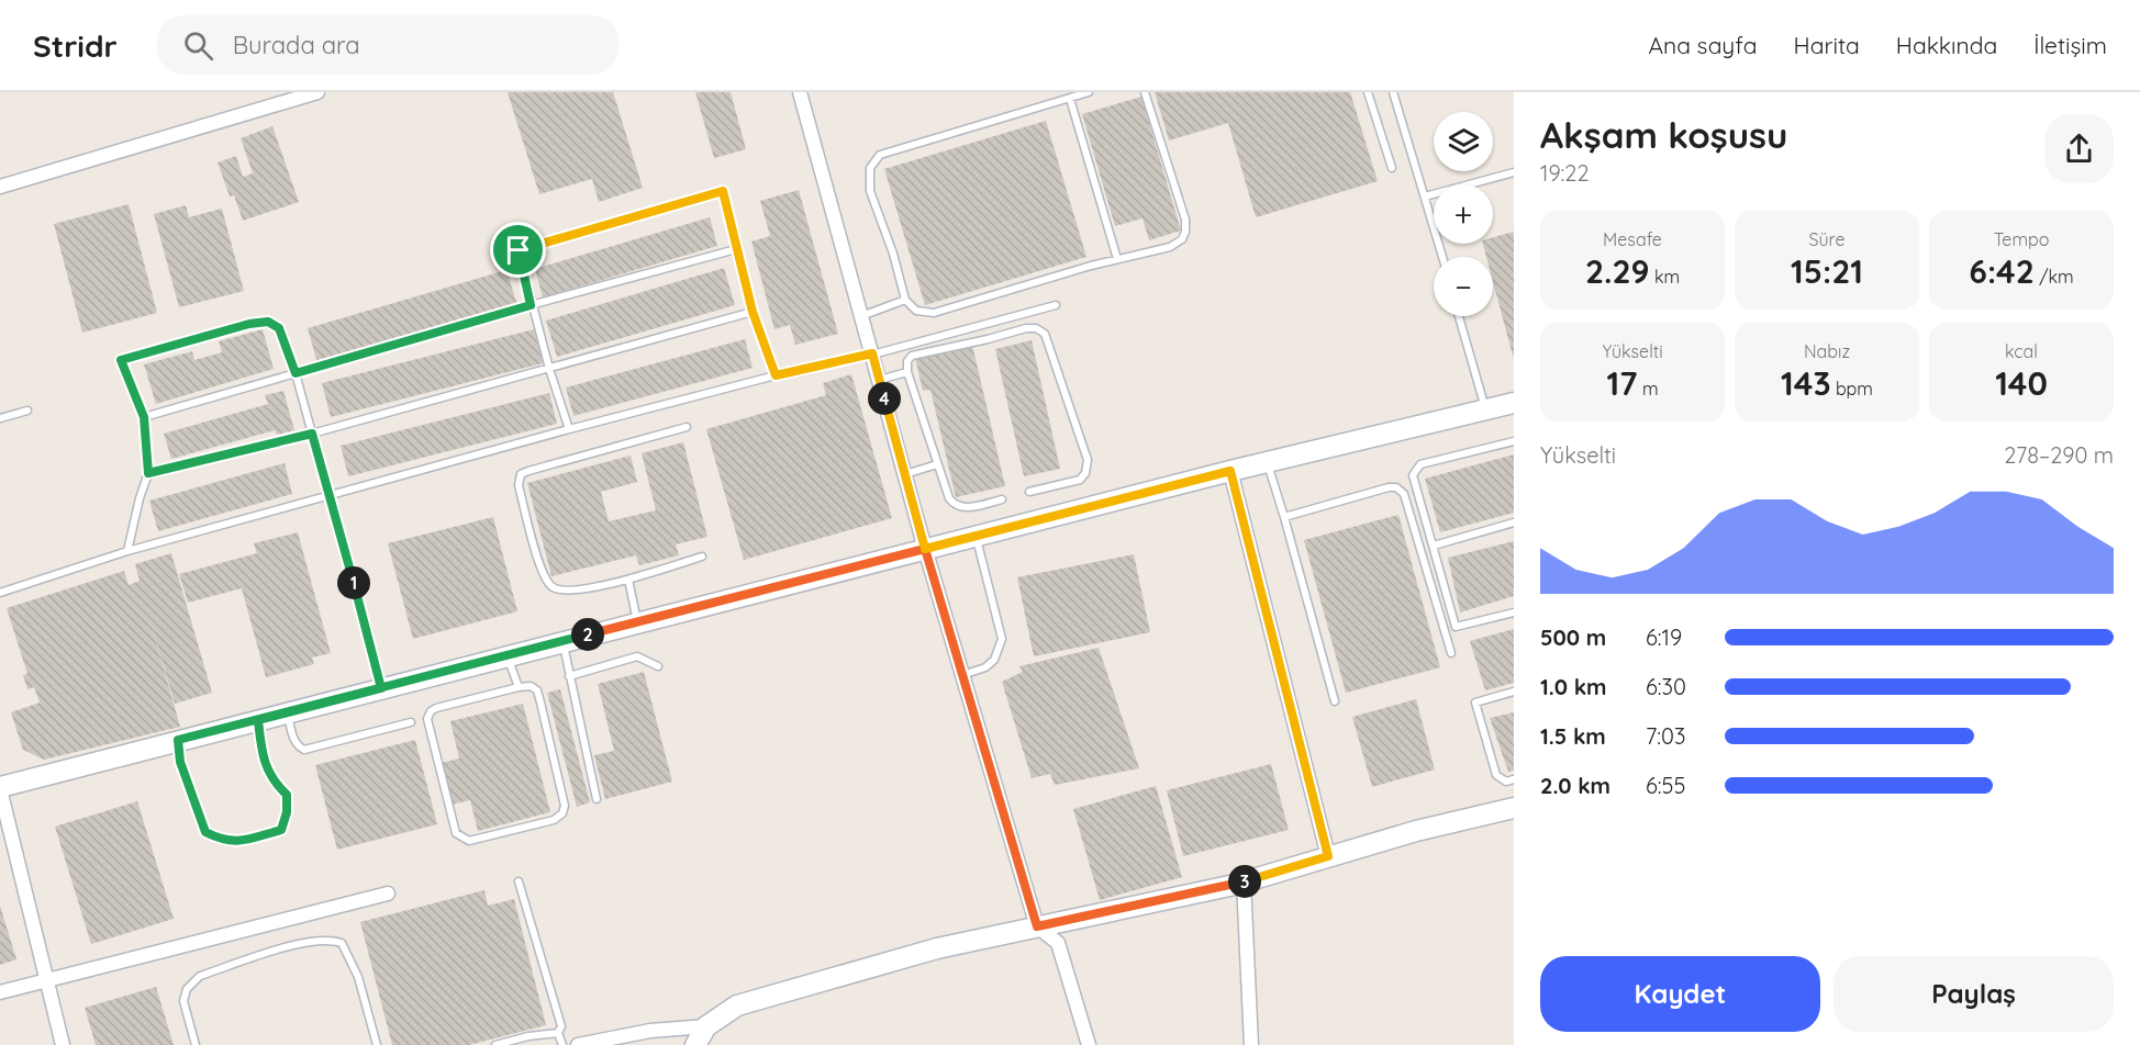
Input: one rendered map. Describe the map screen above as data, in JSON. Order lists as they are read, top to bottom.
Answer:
{
  "page": {
    "header": "Stridr",
    "search": "Burada ara",
    "nav": [
      "Ana sayfa",
      "Harita",
      "Hakkında",
      "İletişim"
    ],
    "heading": ["Akşam koşusu", "19:22"],
    "map_buttons": ["+", "−"],
    "stats": [
      ["Mesafe", "2.29 km"],
      ["Süre", "15:21"],
      ["Tempo", "6:42 /km"],
      ["Yükselti", "17 m"],
      ["Nabız", "143 bpm"],
      ["kcal", "140"]
    ],
    "pins": [
      "4",
      "1",
      "2",
      "3"
    ],
    "chart": ["Yükselti", "278–290 m"],
    "list": [
      {
        "name": "500 m",
        "note": "6:19"
      },
      {
        "name": "1.0 km",
        "note": "6:30"
      },
      {
        "name": "1.5 km",
        "note": "7:03"
      },
      {
        "name": "2.0 km",
        "note": "6:55"
      }
    ],
    "buttons": ["Kaydet", "Paylaş"]
  }
}
